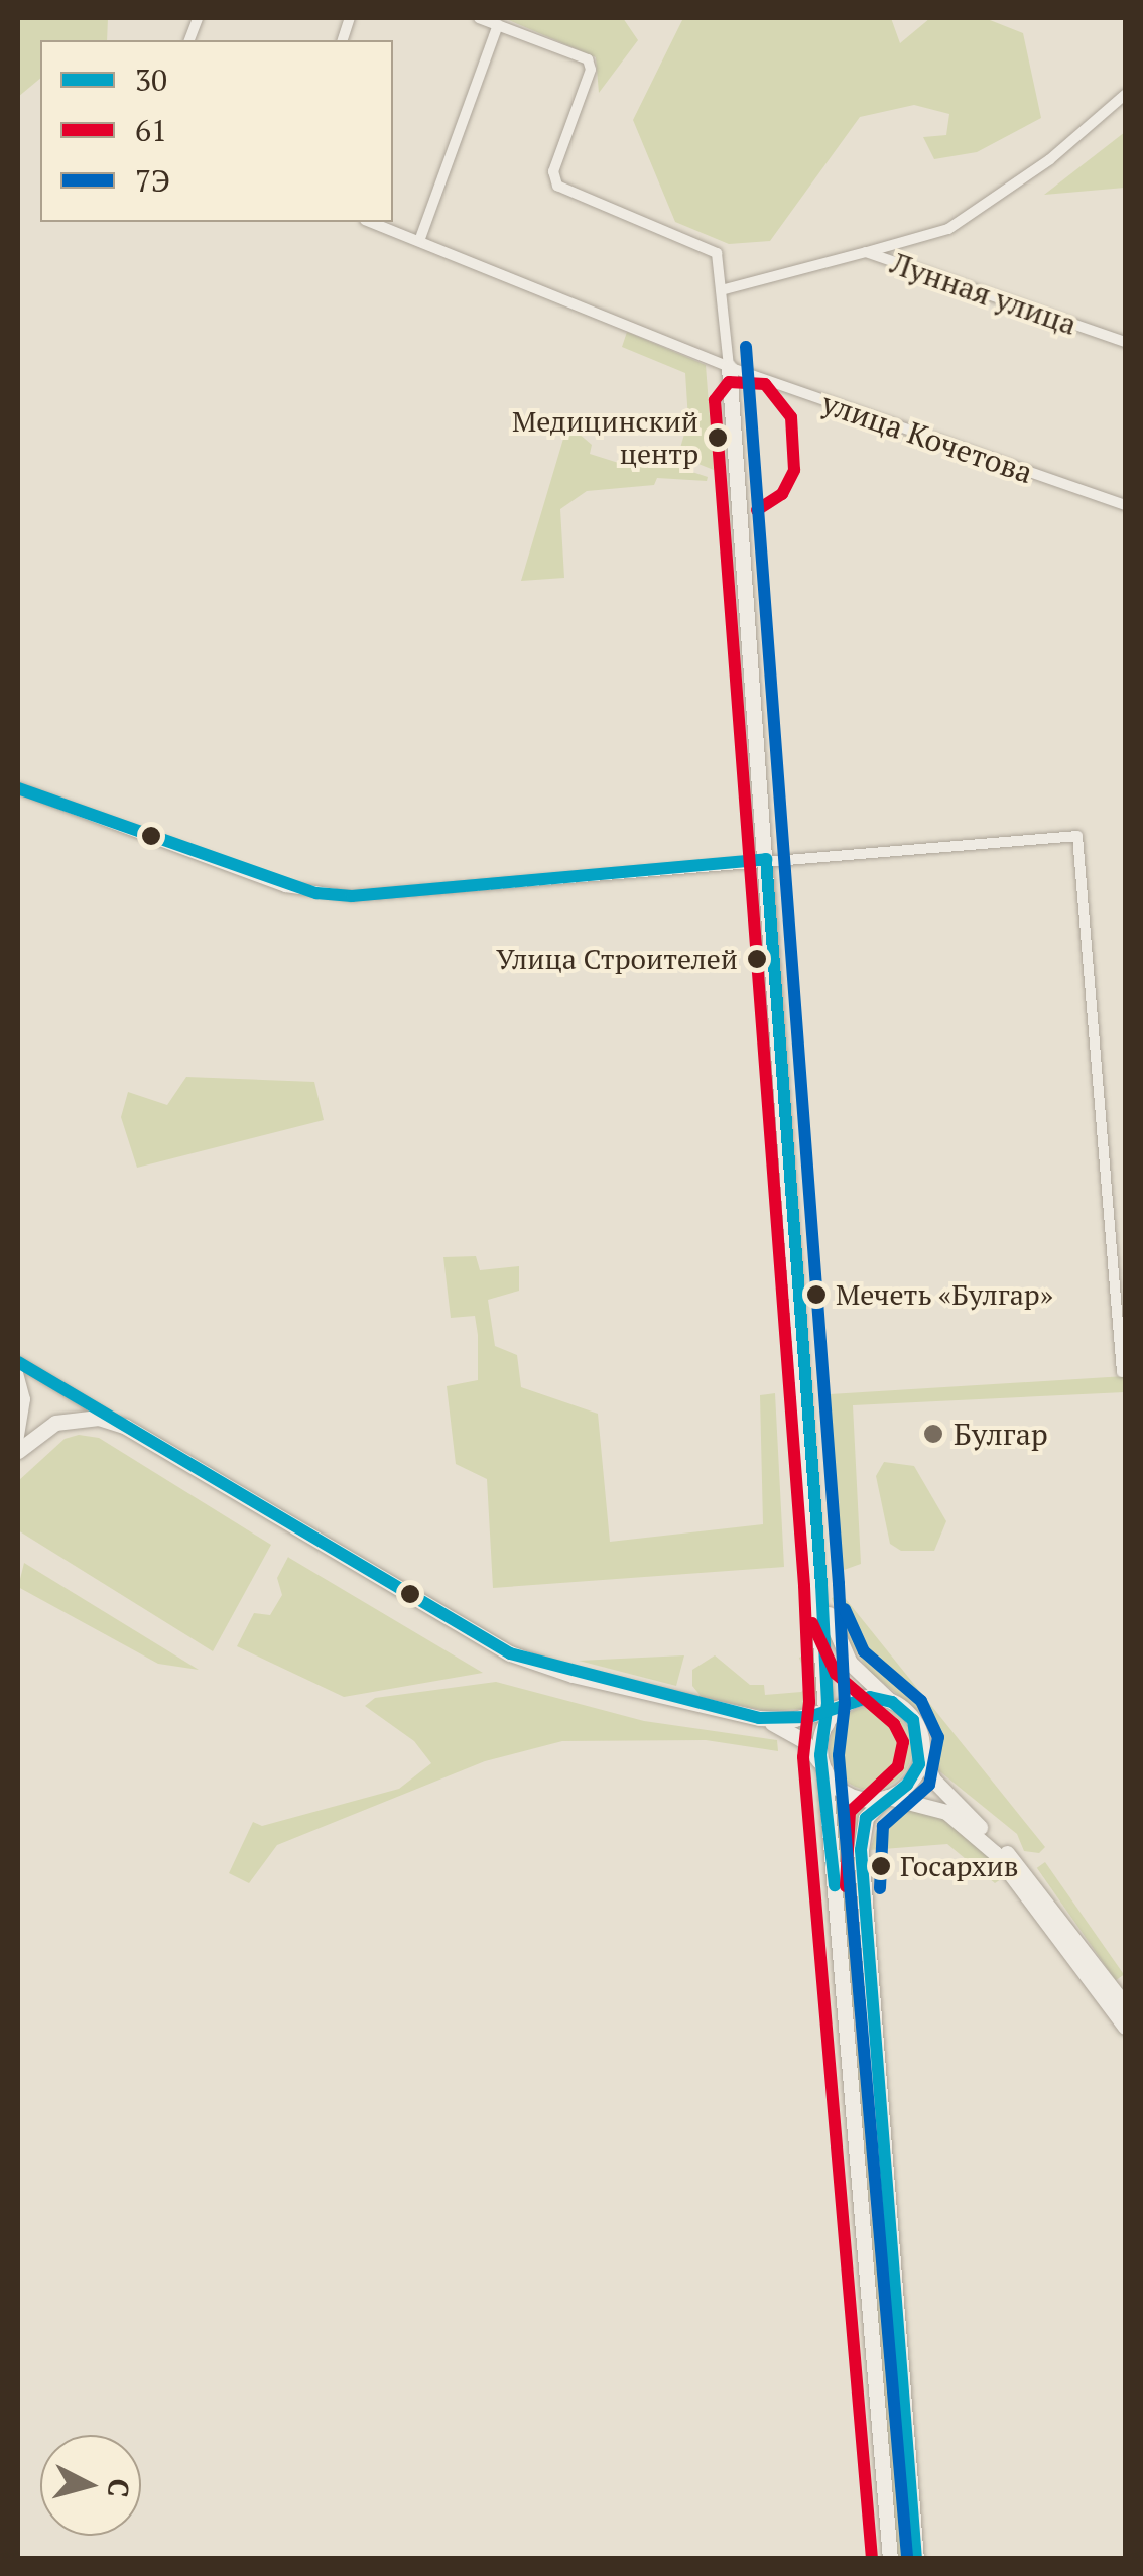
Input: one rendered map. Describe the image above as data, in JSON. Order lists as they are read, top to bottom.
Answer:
{
  "streets": {
    "street": ["Лунная улица", "улица Кочетова"]
  },
  "places": [
    "Медицинский центр",
    "Улица Строителей",
    "Мечеть «Булгар»",
    "Булгар",
    "Госархив"
  ],
  "lines": ["transit line 7Э", "transit line 61", "transit line 30"],
  "legend": ["30", "61", "7Э"],
  "north": "right"
}
